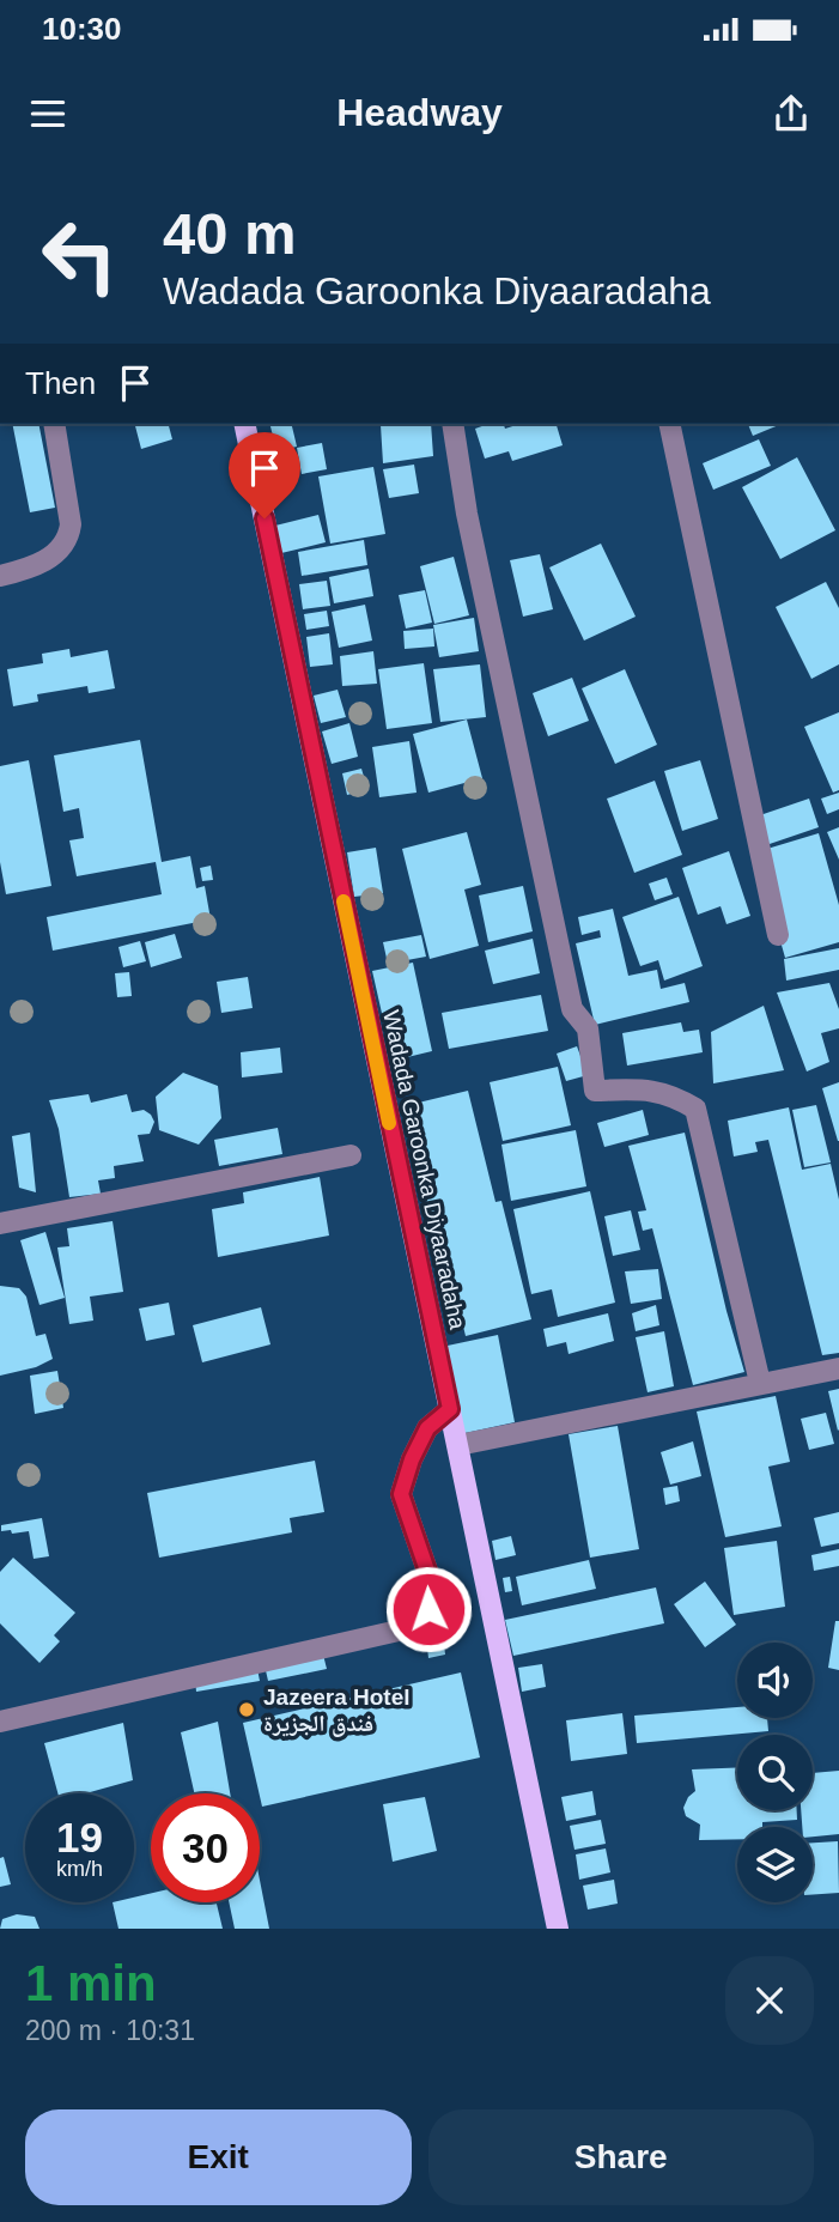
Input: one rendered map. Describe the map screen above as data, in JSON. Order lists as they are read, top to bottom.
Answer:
{
  "streets": {
    "main road": ["Wadada Garoonka Diyaaradaha"]
  },
  "places": ["Jazeera Hotel فندق الجزيرة"],
  "page": {
    "status": "10:30",
    "header": "Headway",
    "turn": ["40 m", "Wadada Garoonka Diyaaradaha"],
    "then": "Then",
    "speed": "19 km/h",
    "limit": "30",
    "heading": ["1 min", "200 m · 10:31"],
    "buttons": ["Exit", "Share"]
  }
}
